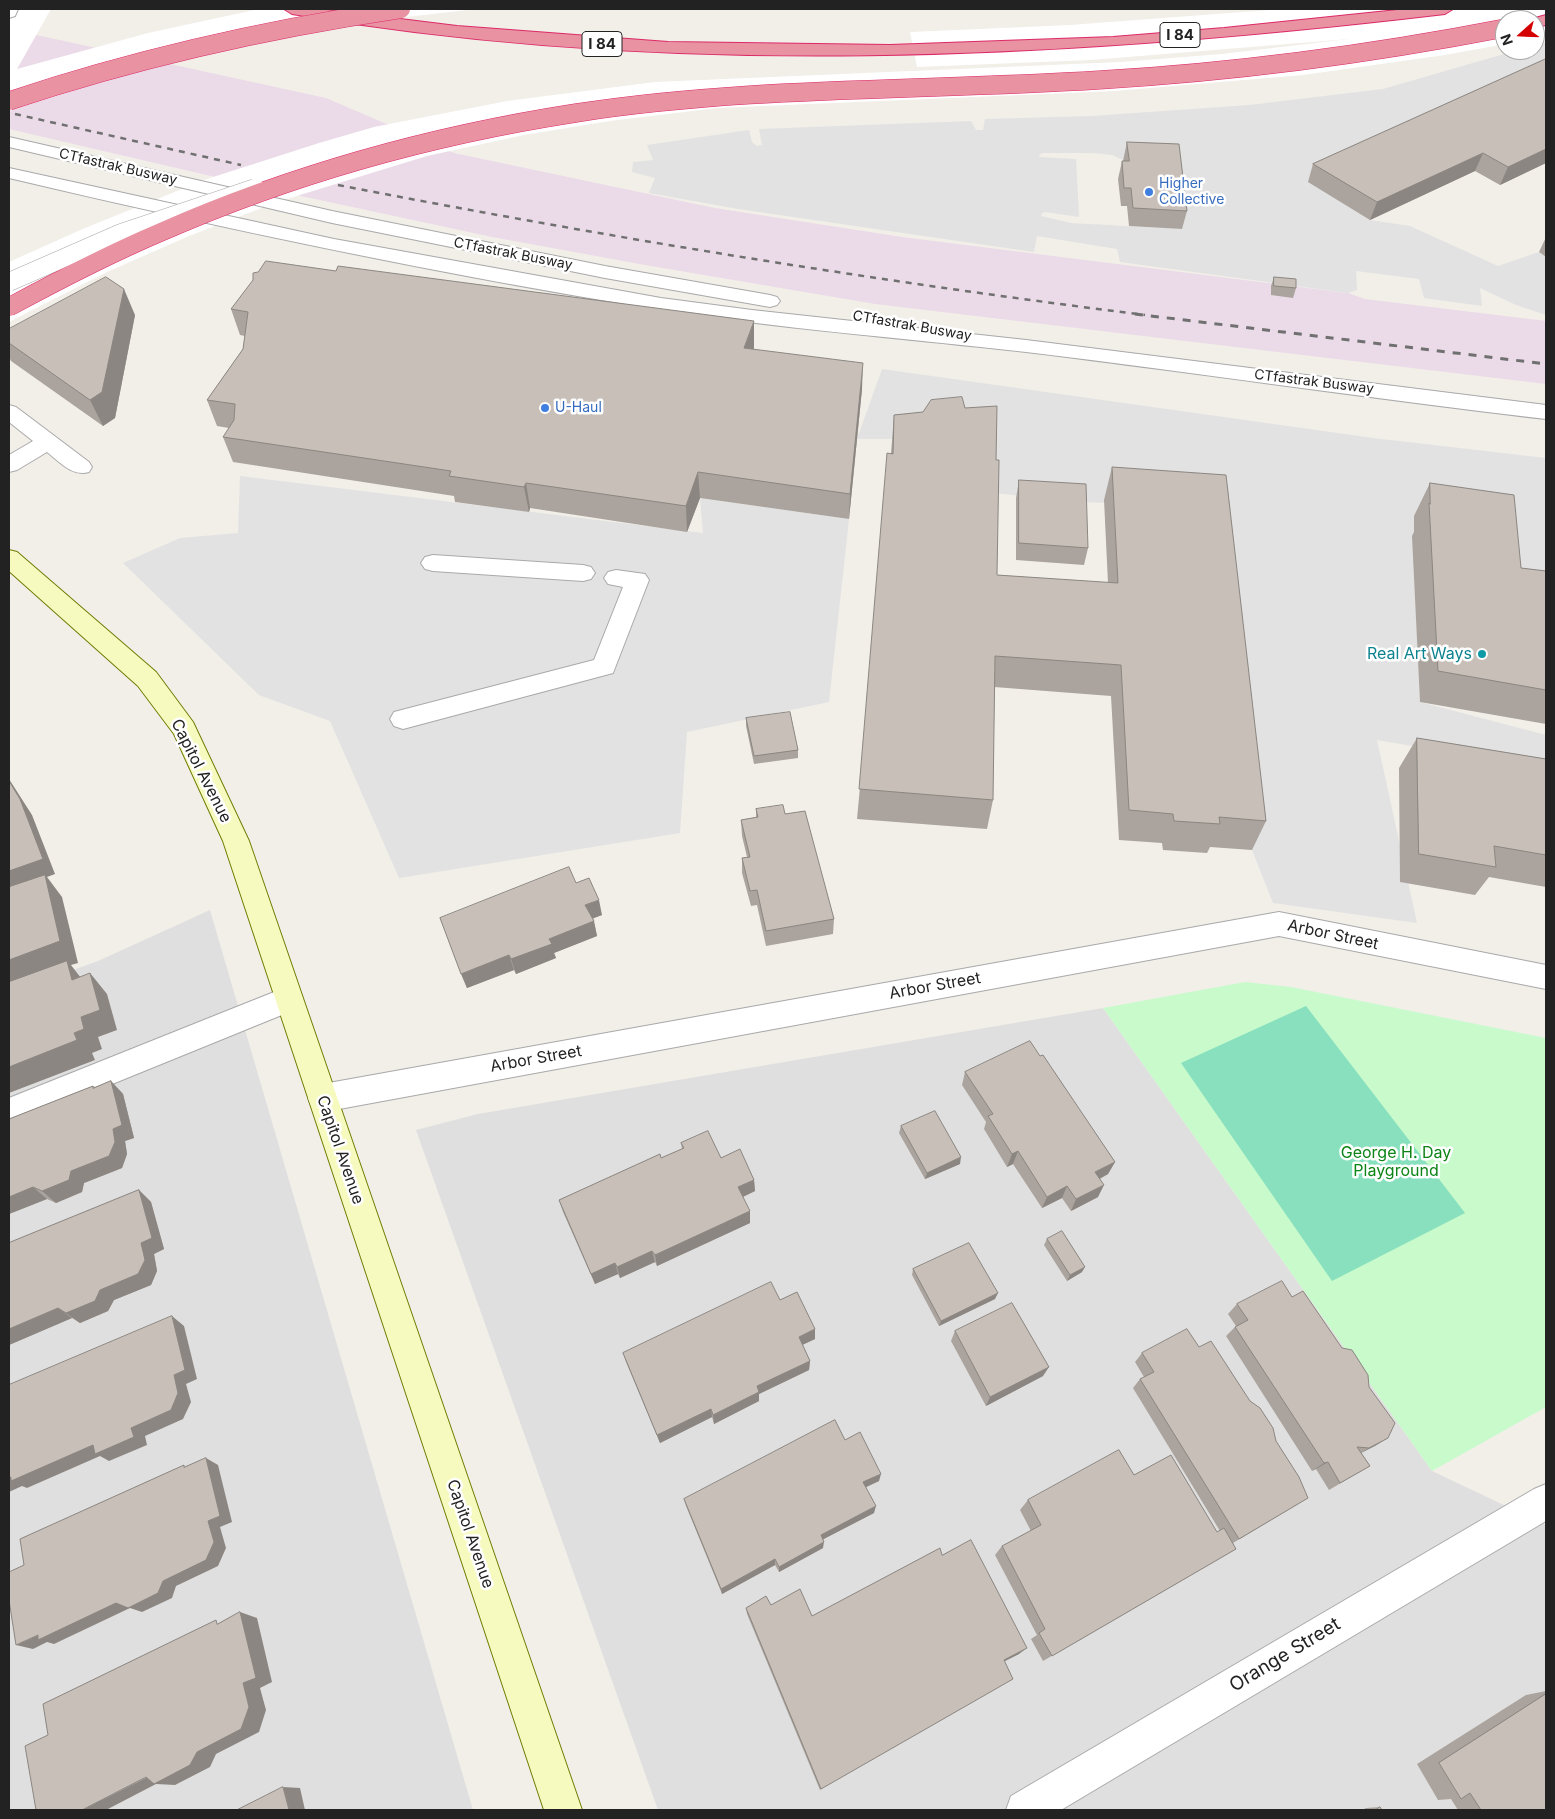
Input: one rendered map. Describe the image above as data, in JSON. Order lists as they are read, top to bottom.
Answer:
{
  "streets": {
    "highway": ["I 84"],
    "main road": ["Capitol Avenue"],
    "street": ["CTfastrak Busway", "Arbor Street", "Orange Street"]
  },
  "crossings": [
    ["Capitol Avenue", "Arbor Street"]
  ],
  "parks": ["George H. Day Playground"],
  "places": ["Higher Collective", "U-Haul", "Real Art Ways"],
  "north": "left"
}
